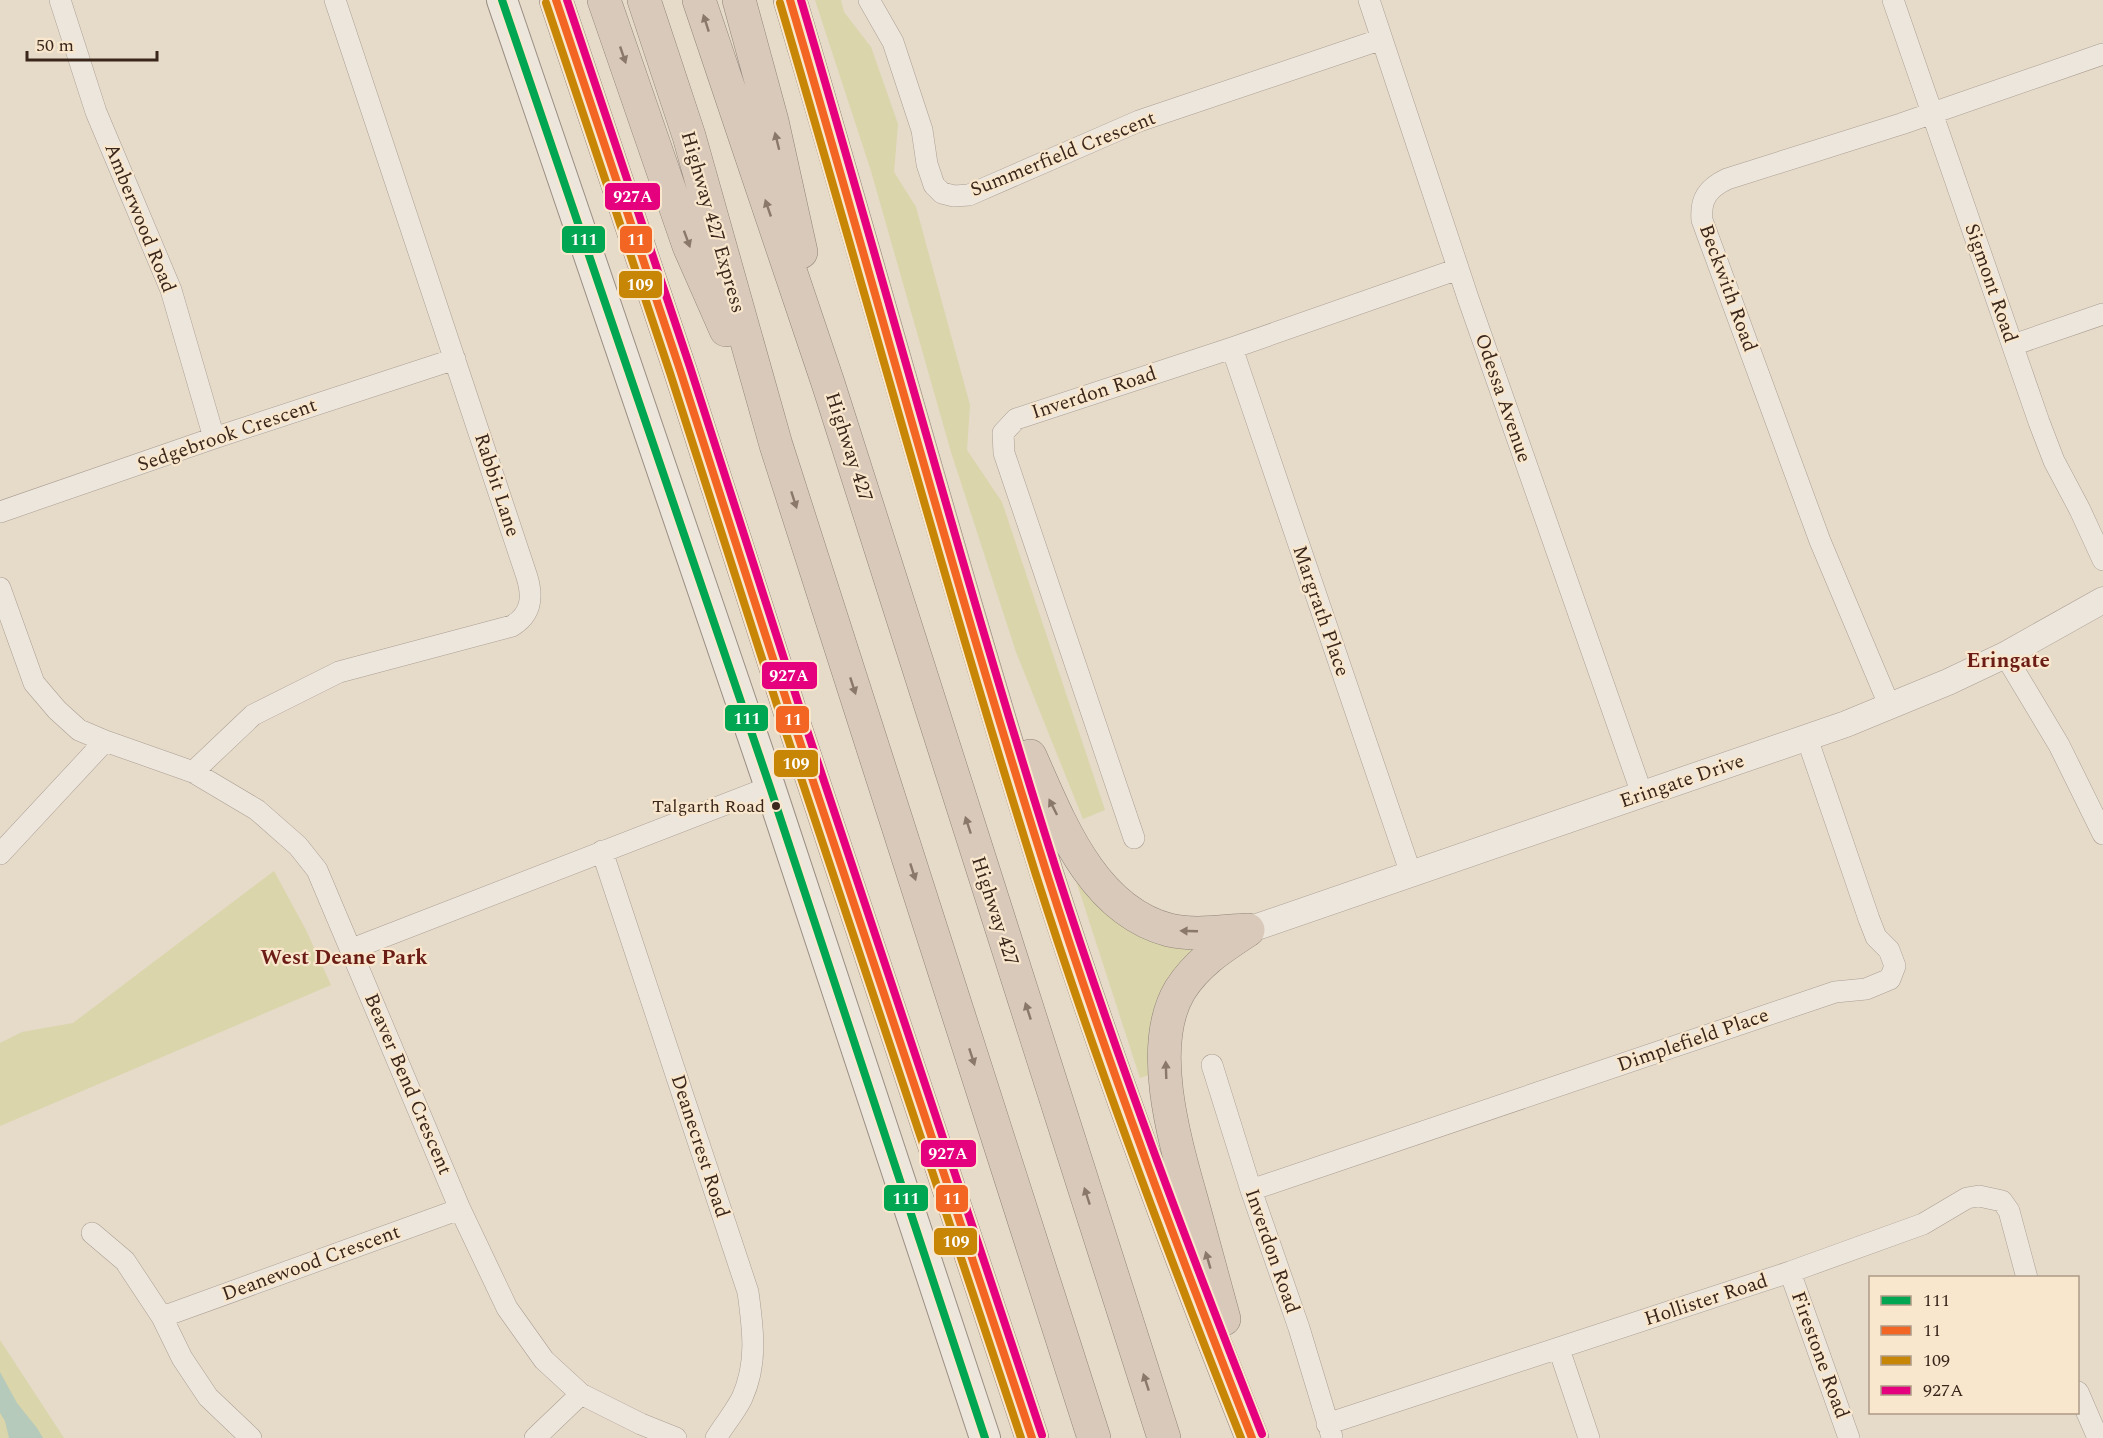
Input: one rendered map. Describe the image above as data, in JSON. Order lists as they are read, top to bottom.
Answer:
{
  "streets": {
    "highway": ["Highway 427 Express", "Highway 427"],
    "street": [
      "Summerfield Crescent",
      "Amberwood Road",
      "Sigmont Road",
      "Beckwith Road",
      "Inverdon Road",
      "Odessa Avenue",
      "Sedgebrook Crescent",
      "Rabbit Lane",
      "Margrath Place",
      "Eringate Drive",
      "Dimplefield Place",
      "Beaver Bend Crescent",
      "Deanecrest Road",
      "Deanewood Crescent",
      "Hollister Road",
      "Firestone Road"
    ]
  },
  "crossings": [
    ["Summerfield Crescent", "Odessa Avenue"],
    ["Amberwood Road", "Sedgebrook Crescent"],
    ["Sigmont Road", "Beckwith Road"],
    ["Beckwith Road", "Eringate Drive"],
    ["Inverdon Road", "Odessa Avenue"],
    ["Inverdon Road", "Margrath Place"],
    ["Inverdon Road", "Dimplefield Place"],
    ["Inverdon Road", "Hollister Road"],
    ["Odessa Avenue", "Eringate Drive"],
    ["Sedgebrook Crescent", "Rabbit Lane"],
    ["Rabbit Lane", "Beaver Bend Crescent"],
    ["Margrath Place", "Eringate Drive"],
    ["Eringate Drive", "Dimplefield Place"],
    ["Beaver Bend Crescent", "Deanewood Crescent"],
    ["Hollister Road", "Firestone Road"]
  ],
  "districts": ["Eringate", "West Deane Park"],
  "places": ["Talgarth Road"],
  "lines": [
    "transit line 111",
    "transit line 11",
    "transit line 927A",
    "transit line 109"
  ],
  "legend": [
    "111",
    "11",
    "109",
    "927A"
  ],
  "scale_bar": "50 m"
}
